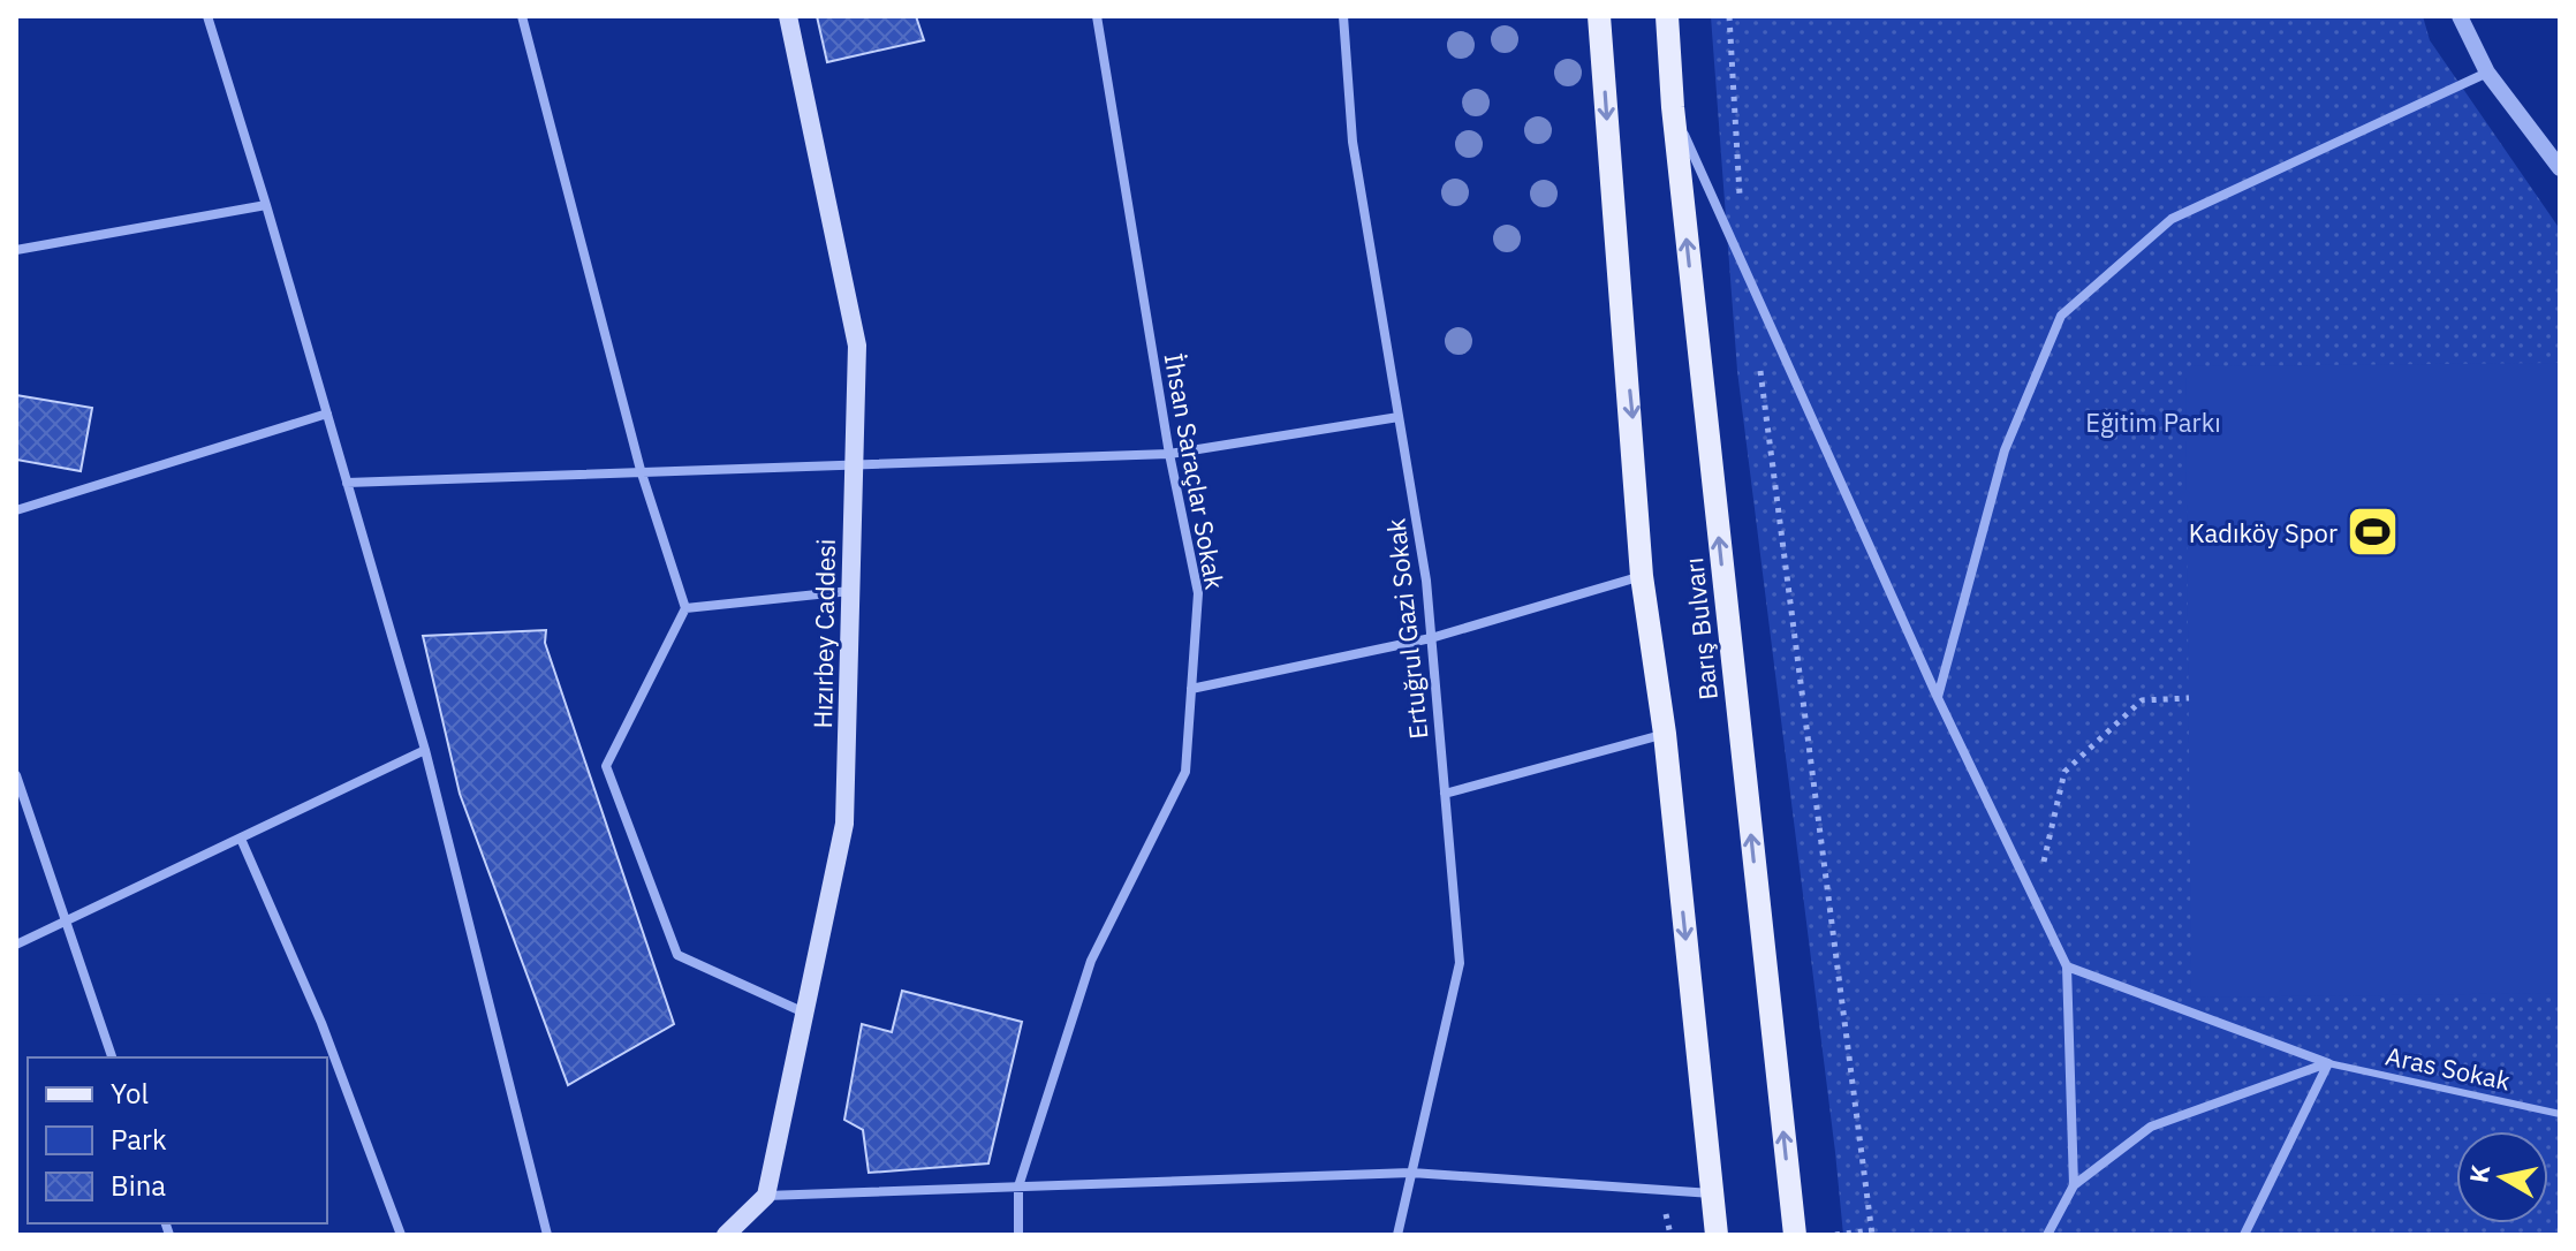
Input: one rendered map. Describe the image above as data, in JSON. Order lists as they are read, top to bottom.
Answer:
{
  "streets": {
    "main road": ["Barış Bulvarı", "Hızırbey Caddesi"],
    "street": ["İhsan Saraçlar Sokak", "Ertuğrul Gazi Sokak"],
    "lane": ["Aras Sokak"]
  },
  "parks": ["Eğitim Parkı"],
  "places": {
    "sports": ["Kadıköy Spor"]
  },
  "legend": ["Yol", "Park", "Bina"],
  "north": "left"
}
